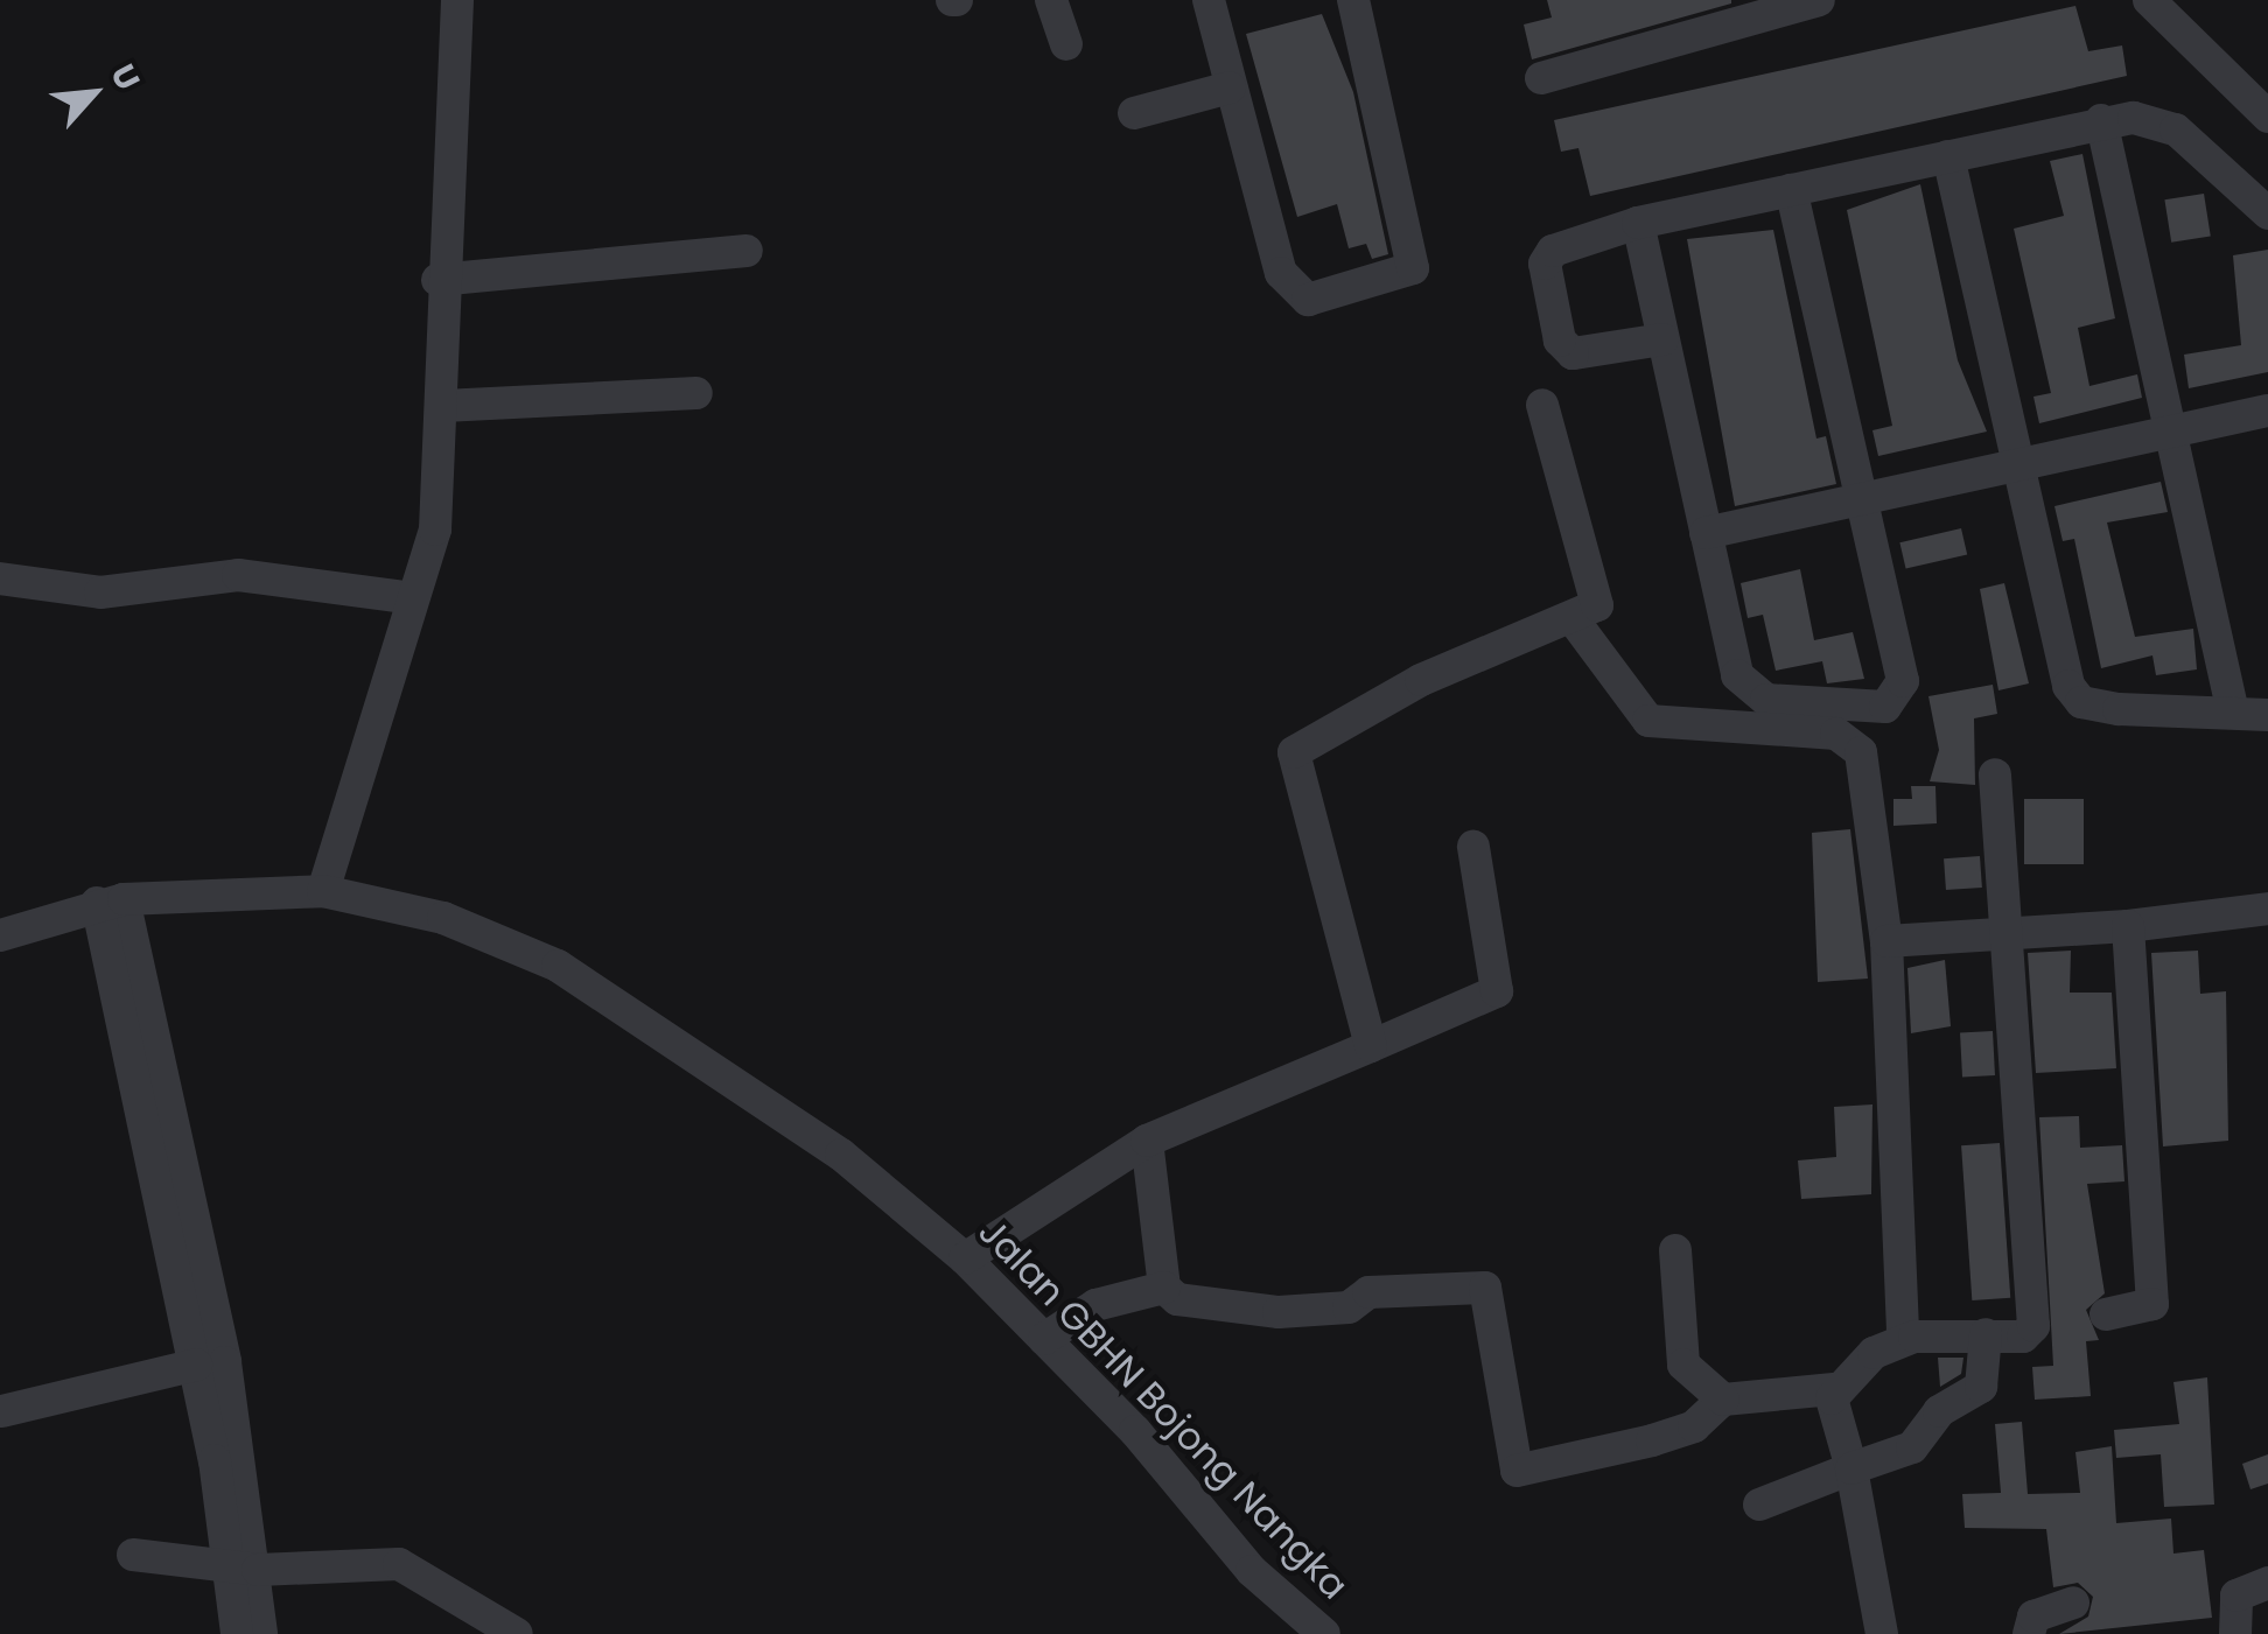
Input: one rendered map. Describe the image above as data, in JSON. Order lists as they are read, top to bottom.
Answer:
{
  "streets": {
    "street": ["Jalan GBHN Bojong Nangka"]
  },
  "north": "top right"
}
